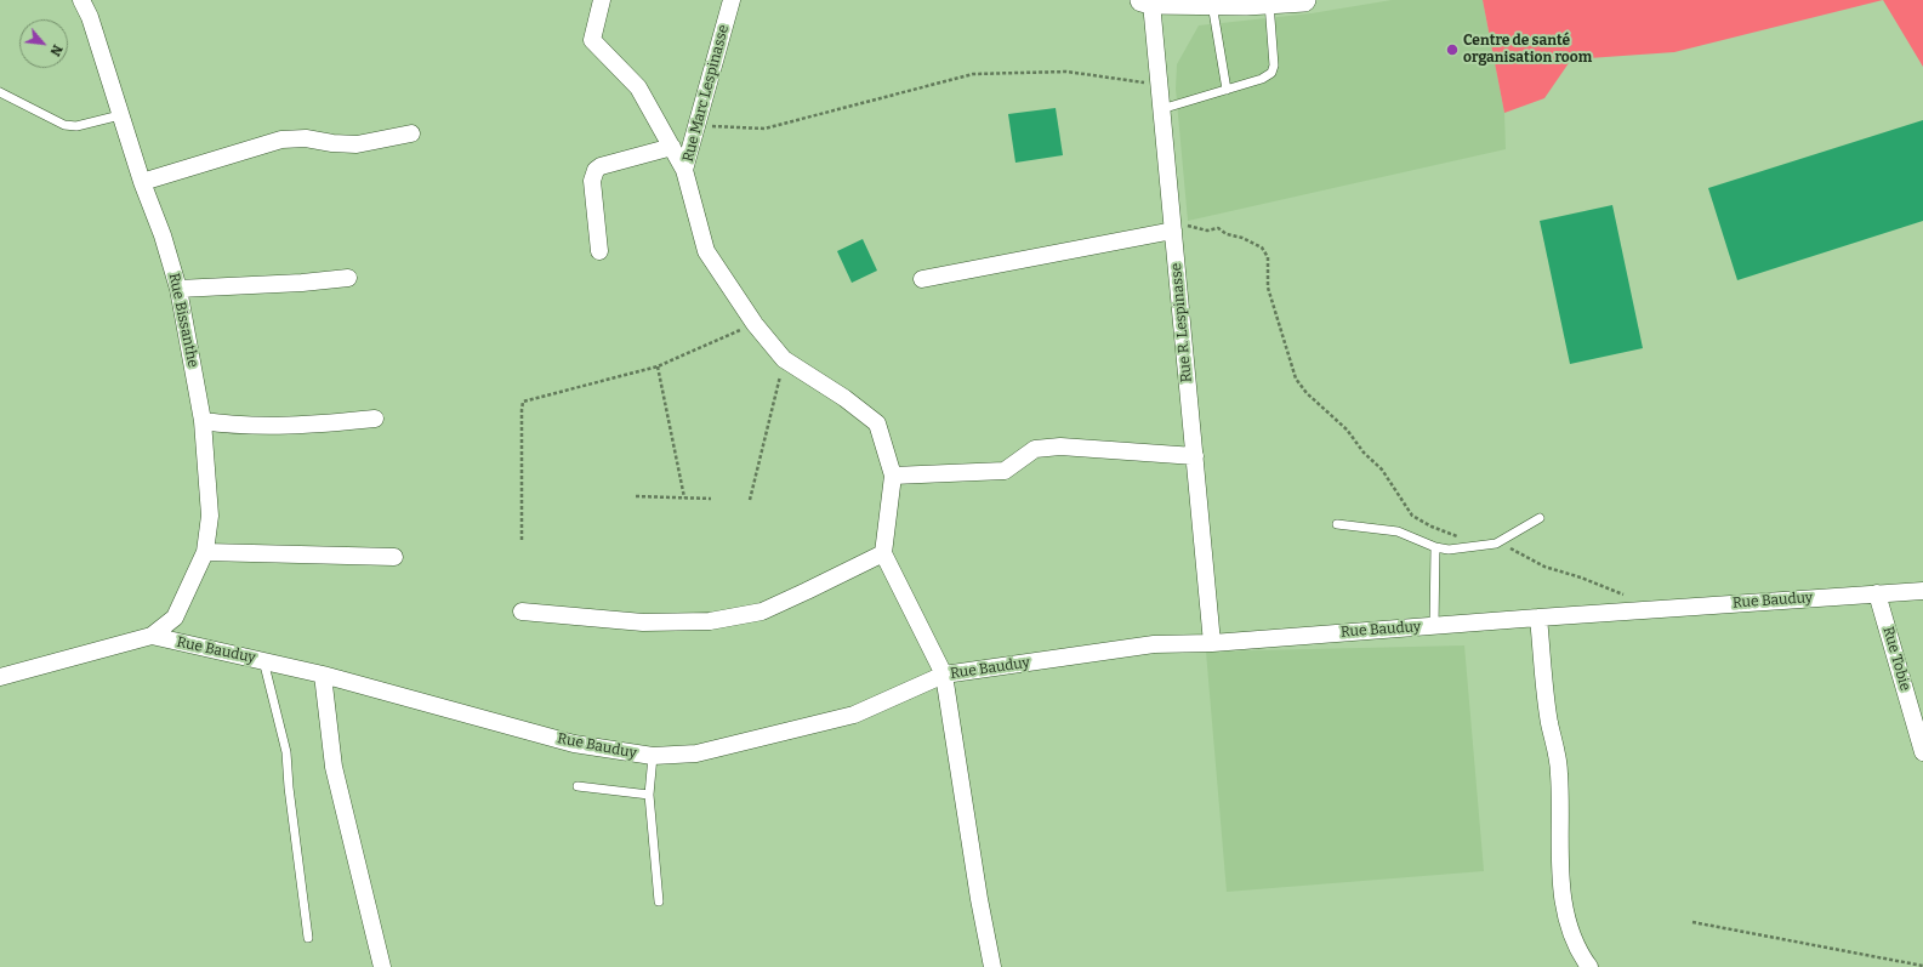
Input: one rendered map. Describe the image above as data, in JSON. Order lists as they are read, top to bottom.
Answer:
{
  "streets": {
    "street": [
      "Rue Marc Lespinasse",
      "Rue Bissanthe",
      "Rue R. Lespinasse",
      "Rue Bauduy",
      "Rue Tobie"
    ]
  },
  "crossings": [
    ["Rue Bissanthe", "Rue Bauduy"],
    ["Rue R. Lespinasse", "Rue Bauduy"],
    ["Rue Bauduy", "Rue Tobie"]
  ],
  "places": ["Centre de santé organisation room"],
  "north": "bottom right"
}
